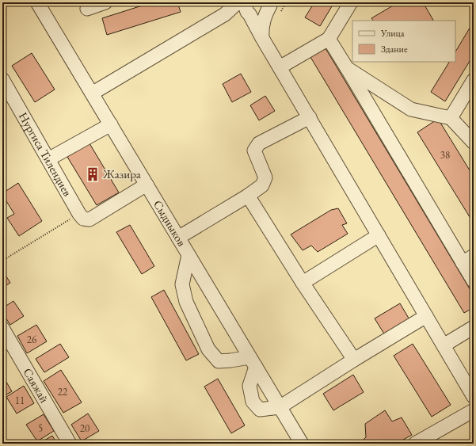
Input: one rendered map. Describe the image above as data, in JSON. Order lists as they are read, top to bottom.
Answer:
{
  "streets": {
    "street": ["Нургиса Тилендиев", "Сыдиыков", "Саяжай"]
  },
  "places": {
    "building": ["Жазира"]
  },
  "house_numbers": [
    "38",
    "26",
    "22",
    "11",
    "5",
    "20"
  ],
  "legend": ["Улица", "Здание"]
}
